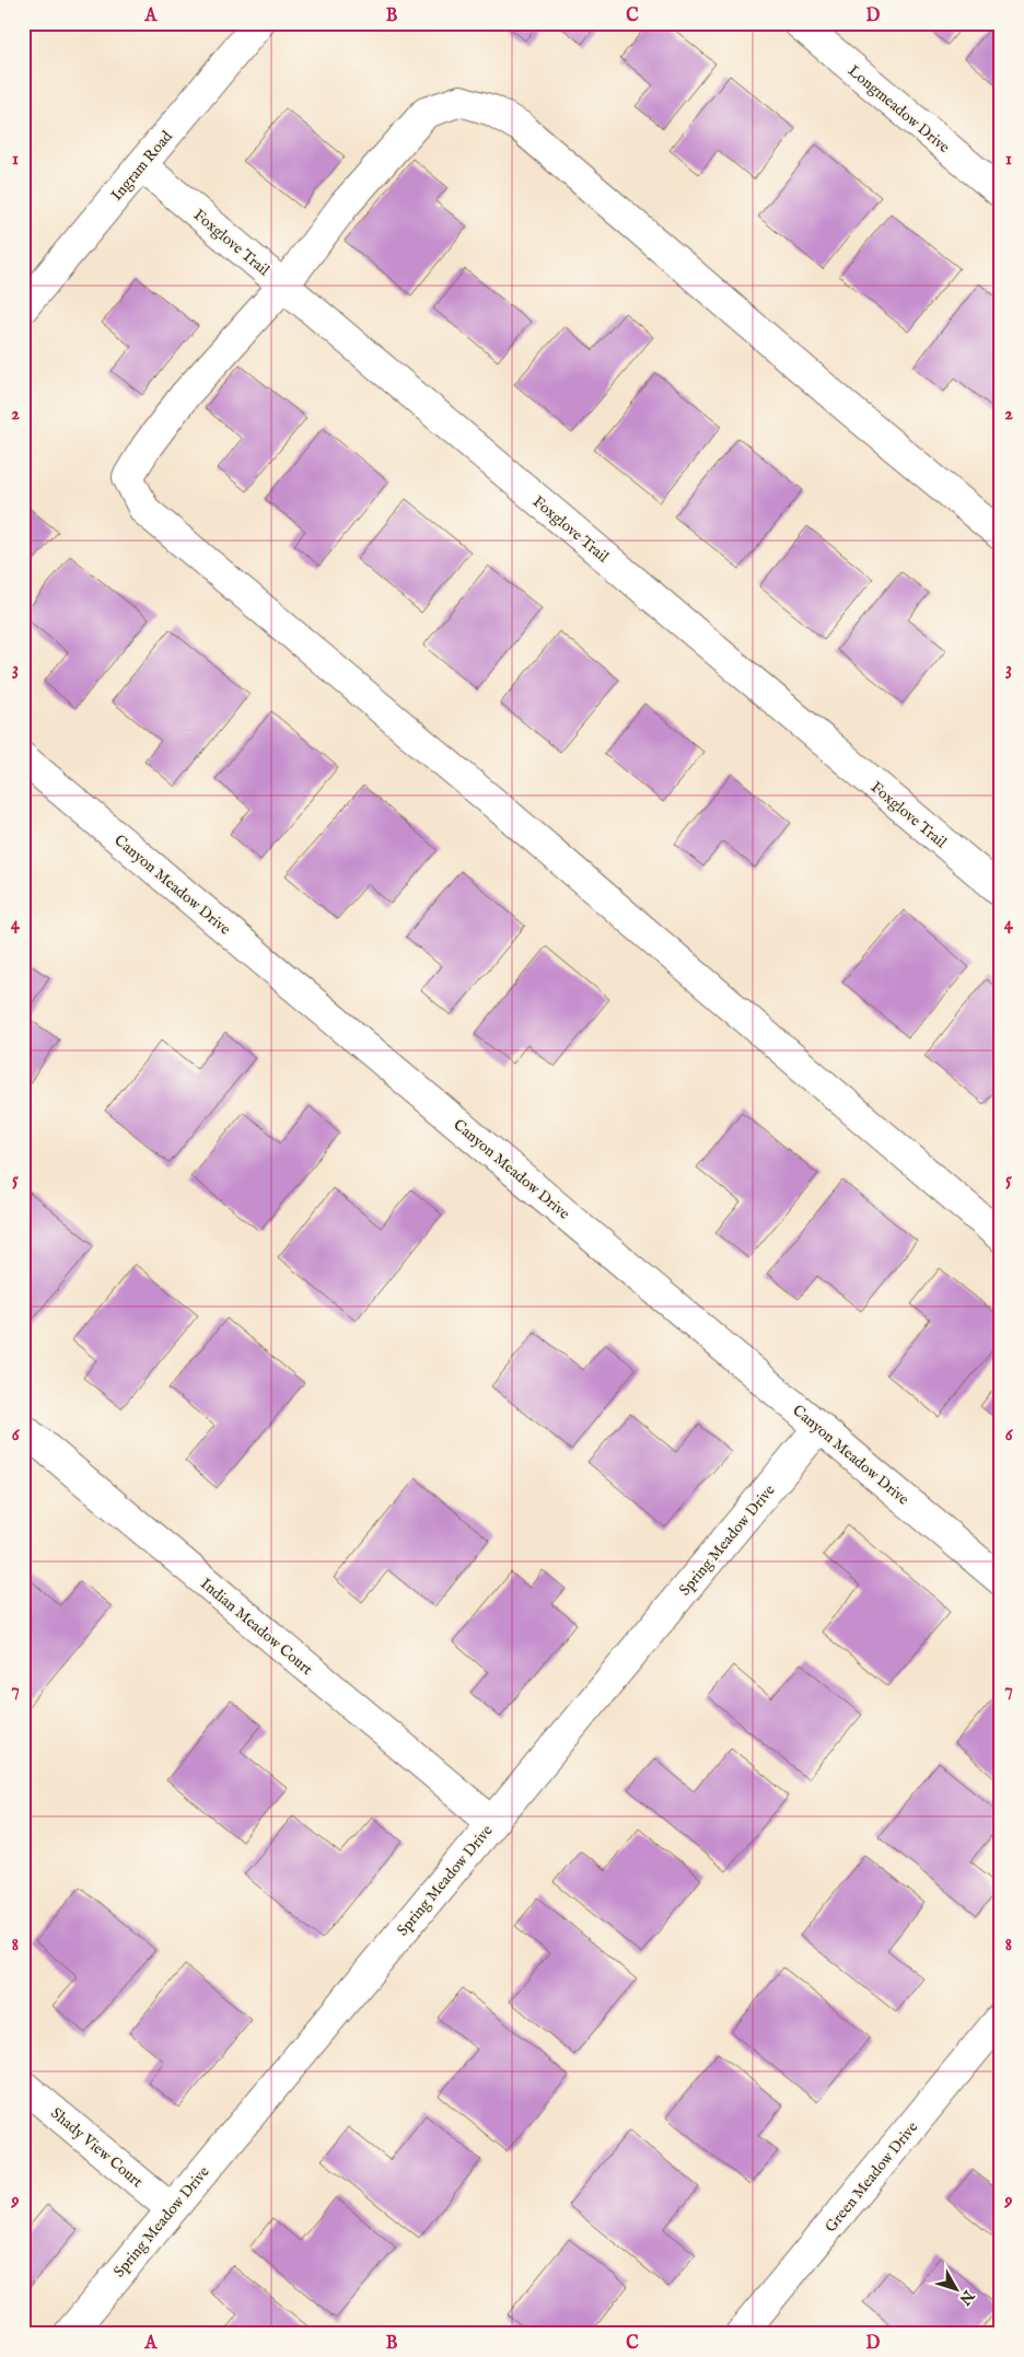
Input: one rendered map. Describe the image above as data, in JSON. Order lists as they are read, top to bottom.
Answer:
{
  "streets": {
    "street": [
      "Longmeadow Drive",
      "Ingram Road",
      "Foxglove Trail",
      "Canyon Meadow Drive",
      "Spring Meadow Drive",
      "Indian Meadow Court",
      "Shady View Court",
      "Green Meadow Drive"
    ]
  },
  "crossings": [
    ["Ingram Road", "Foxglove Trail"],
    ["Canyon Meadow Drive", "Spring Meadow Drive"],
    ["Spring Meadow Drive", "Indian Meadow Court"],
    ["Spring Meadow Drive", "Shady View Court"]
  ],
  "north": "bottom right",
  "grid": {
    "columns": [
      "A",
      "B",
      "C",
      "D"
    ],
    "rows": [
      "1",
      "2",
      "3",
      "4",
      "5",
      "6",
      "7",
      "8",
      "9"
    ]
  }
}
